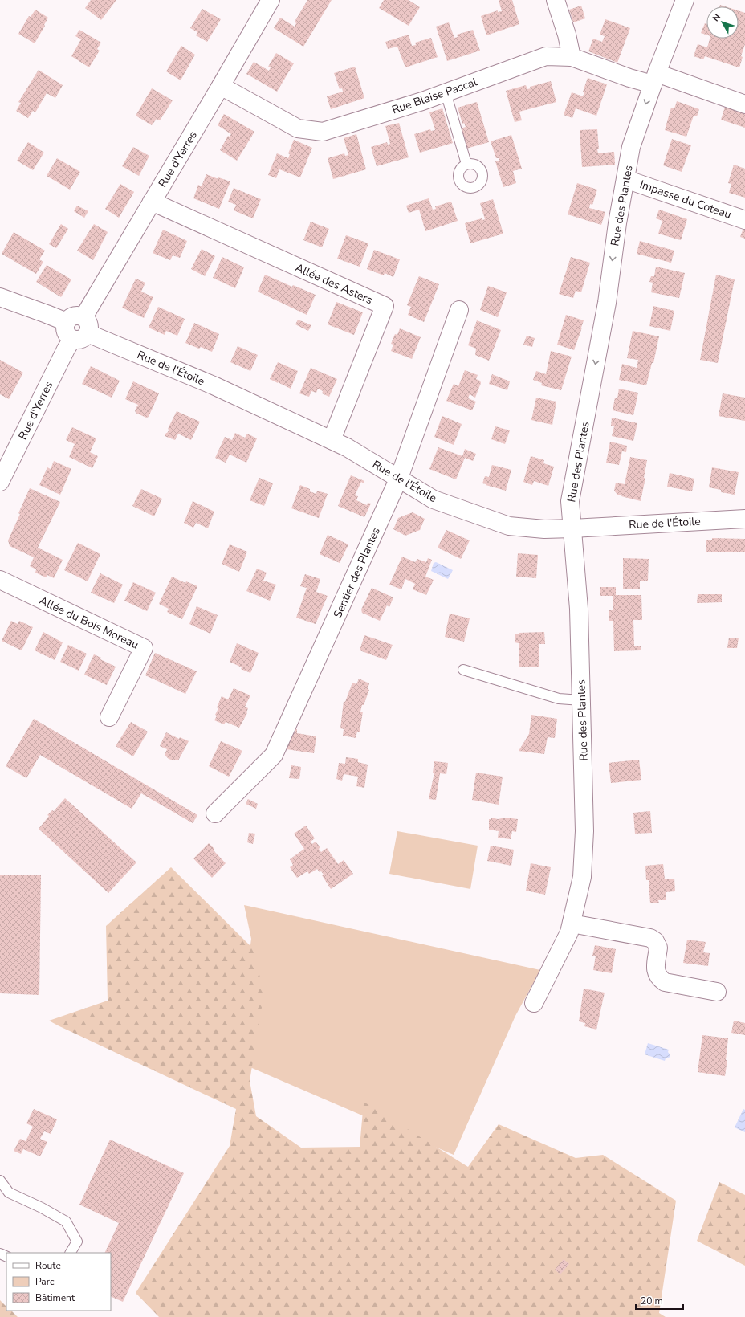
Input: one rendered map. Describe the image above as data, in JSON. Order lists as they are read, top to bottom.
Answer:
{
  "streets": {
    "street": [
      "Rue Blaise Pascal",
      "Rue d'Yerres",
      "Impasse du Coteau",
      "Rue des Plantes",
      "Allée des Asters",
      "Rue de l'Étoile",
      "Sentier des Plantes",
      "Allée du Bois Moreau"
    ]
  },
  "crossings": [
    ["Rue Blaise Pascal", "Rue d'Yerres"],
    ["Rue Blaise Pascal", "Rue des Plantes"],
    ["Rue d'Yerres", "Allée des Asters"],
    ["Rue d'Yerres", "Rue de l'Étoile"],
    ["Impasse du Coteau", "Rue des Plantes"],
    ["Rue des Plantes", "Rue de l'Étoile"],
    ["Allée des Asters", "Rue de l'Étoile"],
    ["Rue de l'Étoile", "Sentier des Plantes"]
  ],
  "one_way": ["Rue des Plantes"],
  "legend": ["Route", "Parc", "Bâtiment"],
  "scale_bar": "20 m",
  "north": "top left"
}
